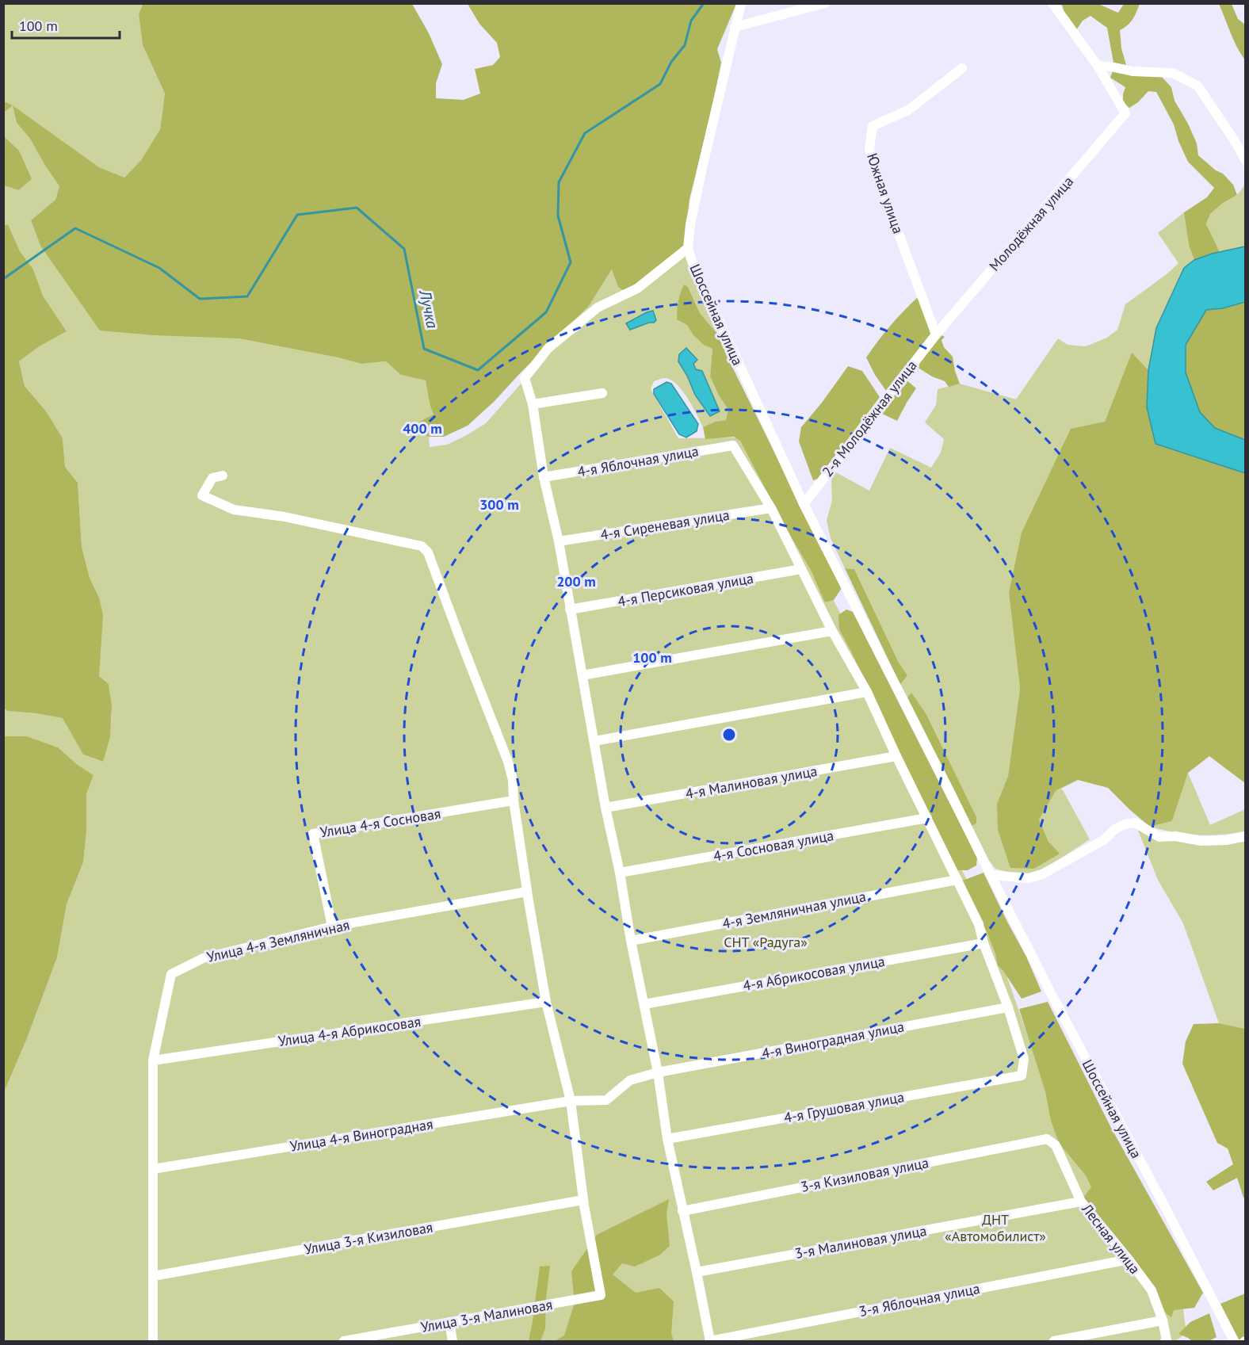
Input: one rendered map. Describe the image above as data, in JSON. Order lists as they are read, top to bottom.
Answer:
{
  "streets": {
    "street": [
      "Южная улица",
      "Молодёжная улица",
      "Шоссейная улица",
      "2-я Молодёжная улица",
      "4-я Яблочная улица",
      "4-я Сиреневая улица",
      "4-я Персиковая улица",
      "4-я Малиновая улица",
      "Улица 4-я Сосновая",
      "4-я Сосновая улица",
      "4-я Земляничная улица",
      "Улица 4-я Земляничная",
      "4-я Абрикосовая улица",
      "Улица 4-я Абрикосовая",
      "4-я Виноградная улица",
      "4-я Грушовая улица",
      "Улица 4-я Виноградная",
      "3-я Кизиловая улица",
      "Улица 3-я Кизиловая",
      "Лесная улица",
      "3-я Малиновая улица",
      "3-я Яблочная улица",
      "Улица 3-я Малиновая"
    ]
  },
  "crossings": [
    ["Южная улица", "Молодёжная улица"],
    ["Южная улица", "2-я Молодёжная улица"],
    ["Молодёжная улица", "2-я Молодёжная улица"],
    ["Шоссейная улица", "2-я Молодёжная улица"],
    ["4-я Яблочная улица", "4-я Сиреневая улица"],
    ["Улица 4-я Сосновая", "Улица 4-я Земляничная"],
    ["Улица 4-я Земляничная", "Улица 4-я Абрикосовая"],
    ["Улица 4-я Земляничная", "Улица 4-я Виноградная"],
    ["Улица 4-я Земляничная", "Улица 3-я Кизиловая"],
    ["4-я Виноградная улица", "4-я Грушовая улица"],
    ["4-я Виноградная улица", "Улица 4-я Виноградная"],
    ["3-я Кизиловая улица", "Лесная улица"],
    ["Улица 3-я Кизиловая", "Улица 3-я Малиновая"],
    ["Лесная улица", "3-я Малиновая улица"],
    ["Лесная улица", "3-я Яблочная улица"]
  ],
  "water": ["Лучка"],
  "parks": ["СНТ «Радуга»", "ДНТ «Автомобилист»"],
  "scale_bar": "100 m",
  "rings": [
    "400 m",
    "300 m",
    "200 m",
    "100 m"
  ]
}
